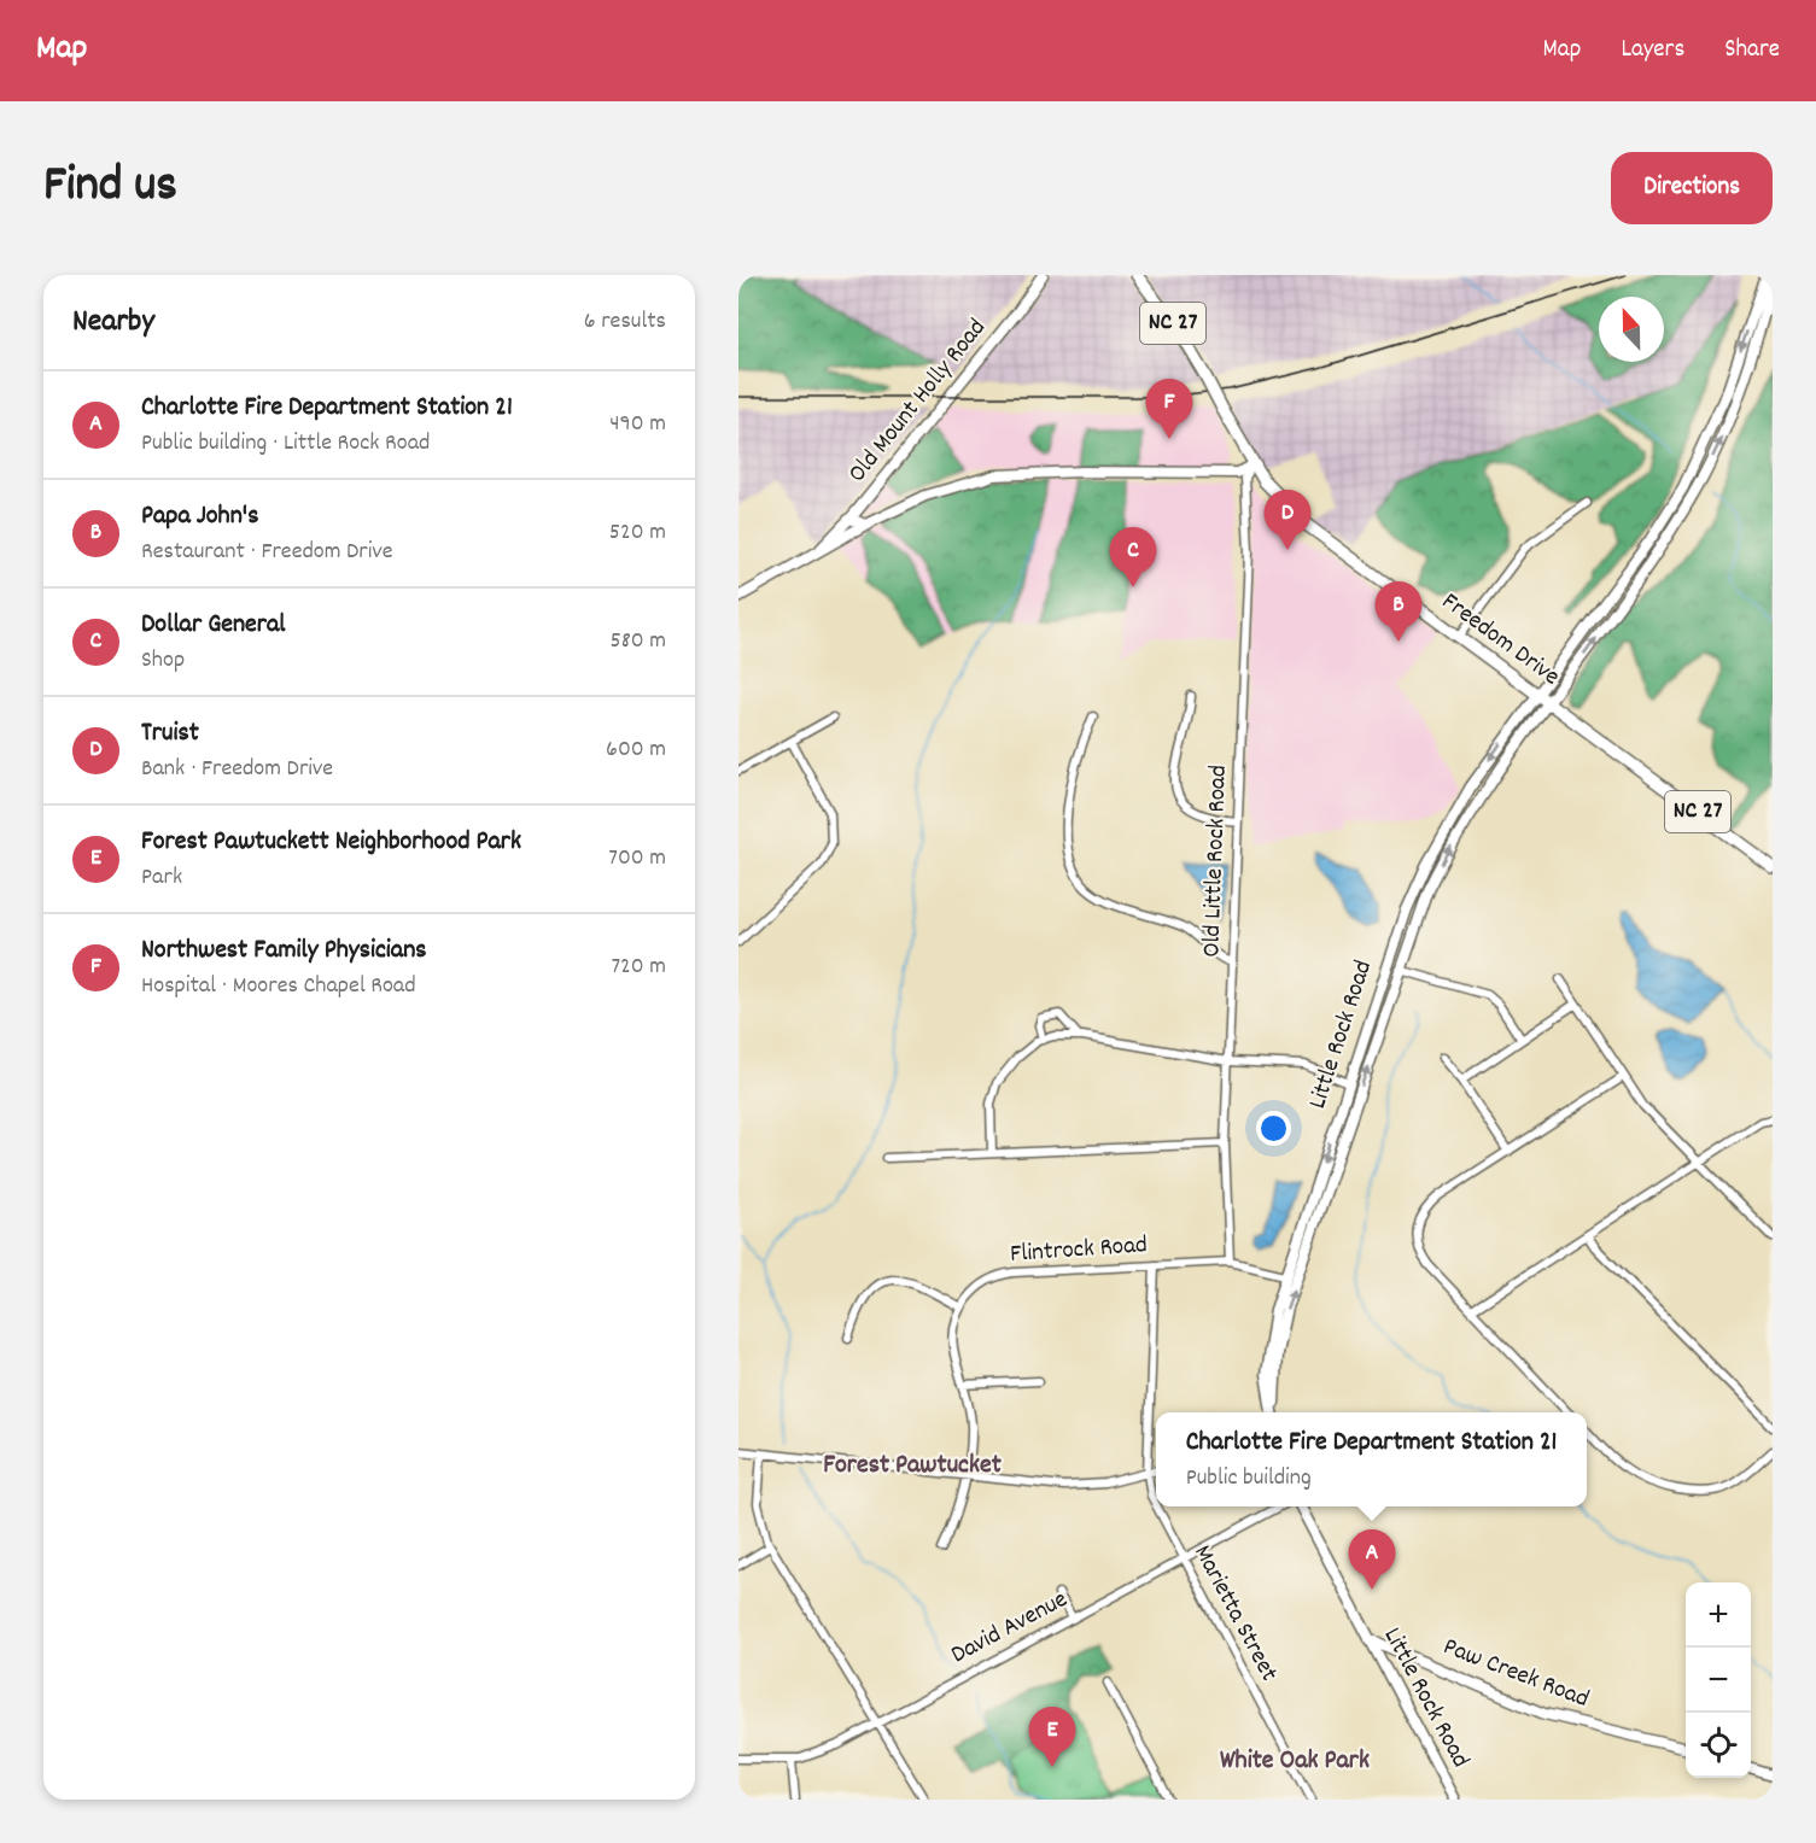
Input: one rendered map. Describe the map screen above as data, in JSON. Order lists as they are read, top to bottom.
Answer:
{
  "streets": {
    "main road": [
      "NC 27",
      "Old Mount Holly Road",
      "Freedom Drive",
      "Little Rock Road",
      "Paw Creek Road"
    ],
    "street": [
      "Old Little Rock Road",
      "Flintrock Road",
      "Marietta Street",
      "David Avenue"
    ]
  },
  "crossings": [
    ["Freedom Drive", "Old Little Rock Road"],
    ["Freedom Drive", "Little Rock Road"],
    ["Old Little Rock Road", "Flintrock Road"],
    ["Little Rock Road", "Flintrock Road"],
    ["Little Rock Road", "Paw Creek Road"],
    ["Flintrock Road", "Marietta Street"],
    ["Marietta Street", "David Avenue"]
  ],
  "districts": ["Forest Pawtucket", "White Oak Park"],
  "north": "top",
  "page": {
    "header": "Map",
    "nav": ["Map", "Layers", "Share"],
    "title": "Find us",
    "buttons": "Directions",
    "heading": ["Nearby", "6 results"],
    "list": [
      {
        "mark": "A",
        "name": "Charlotte Fire Department Station 21",
        "note": "Public building · Little Rock Road",
        "value": "490 m"
      },
      {
        "mark": "B",
        "name": "Papa John's",
        "note": "Restaurant · Freedom Drive",
        "value": "520 m"
      },
      {
        "mark": "C",
        "name": "Dollar General",
        "note": "Shop",
        "value": "580 m"
      },
      {
        "mark": "D",
        "name": "Truist",
        "note": "Bank · Freedom Drive",
        "value": "600 m"
      },
      {
        "mark": "E",
        "name": "Forest Pawtuckett Neighborhood Park",
        "note": "Park",
        "value": "700 m"
      },
      {
        "mark": "F",
        "name": "Northwest Family Physicians",
        "note": "Hospital · Moores Chapel Road",
        "value": "720 m"
      }
    ],
    "pins": [
      "F",
      "D",
      "C",
      "B",
      "A",
      "E"
    ],
    "popup": ["Charlotte Fire Department Station 21", "Public building"],
    "map_buttons": ["+", "−"]
  }
}
